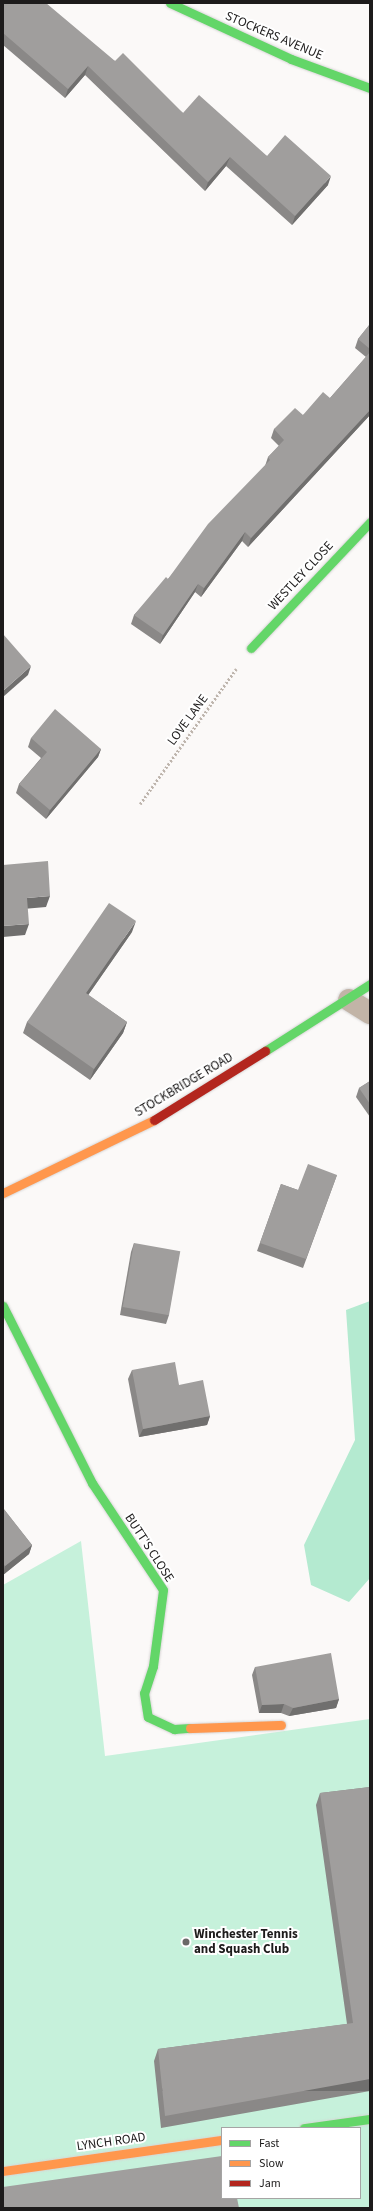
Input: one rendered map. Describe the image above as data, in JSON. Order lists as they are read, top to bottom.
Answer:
{
  "streets": {
    "street": [
      "STOCKERS AVENUE",
      "WESTLEY CLOSE",
      "STOCKBRIDGE ROAD",
      "BUTT'S CLOSE",
      "LYNCH ROAD"
    ],
    "path": ["LOVE LANE"]
  },
  "crossings": [
    ["WESTLEY CLOSE", "LOVE LANE"]
  ],
  "places": ["Winchester Tennis and Squash Club"],
  "legend": ["Fast", "Slow", "Jam"]
}
